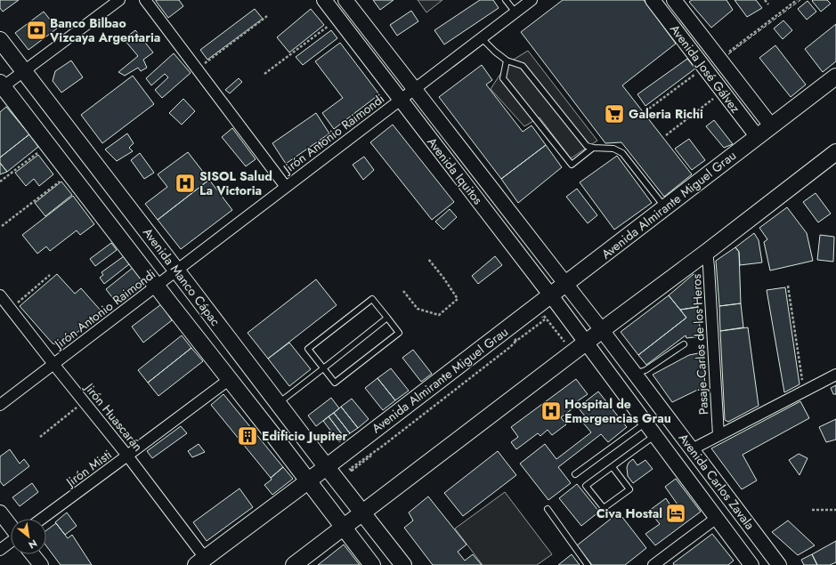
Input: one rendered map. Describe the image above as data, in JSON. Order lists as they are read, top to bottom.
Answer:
{
  "streets": {
    "main road": [
      "Avenida José Gálvez",
      "Avenida Iquitos",
      "Avenida Almirante Miguel Grau",
      "Avenida Manco Cápac",
      "Avenida Carlos Zavala"
    ],
    "street": [
      "Jirón Antonio Raimondi",
      "Pasaje Carlos de los Heros",
      "Jirón Huascarán",
      "Jirón Misti"
    ]
  },
  "crossings": [
    ["Avenida José Gálvez", "Avenida Almirante Miguel Grau"],
    ["Jirón Antonio Raimondi", "Avenida Iquitos"],
    ["Jirón Antonio Raimondi", "Avenida Manco Cápac"],
    ["Jirón Antonio Raimondi", "Jirón Huascarán"],
    ["Avenida Iquitos", "Avenida Almirante Miguel Grau"],
    ["Avenida Iquitos", "Avenida Carlos Zavala"],
    ["Avenida Almirante Miguel Grau", "Avenida Manco Cápac"],
    ["Avenida Almirante Miguel Grau", "Jirón Huascarán"],
    ["Avenida Manco Cápac", "Jirón Misti"],
    ["Jirón Huascarán", "Jirón Misti"]
  ],
  "places": {
    "bank": ["Banco Bilbao Vizcaya Argentaria"],
    "supermarket": ["Galeria Richi"],
    "hospital": ["SISOL Salud La Victoria", "Hospital de Emergencias Grau"],
    "building": ["Edificio Jupiter"],
    "hotel": ["Civa Hostal"]
  },
  "north": "bottom right"
}
